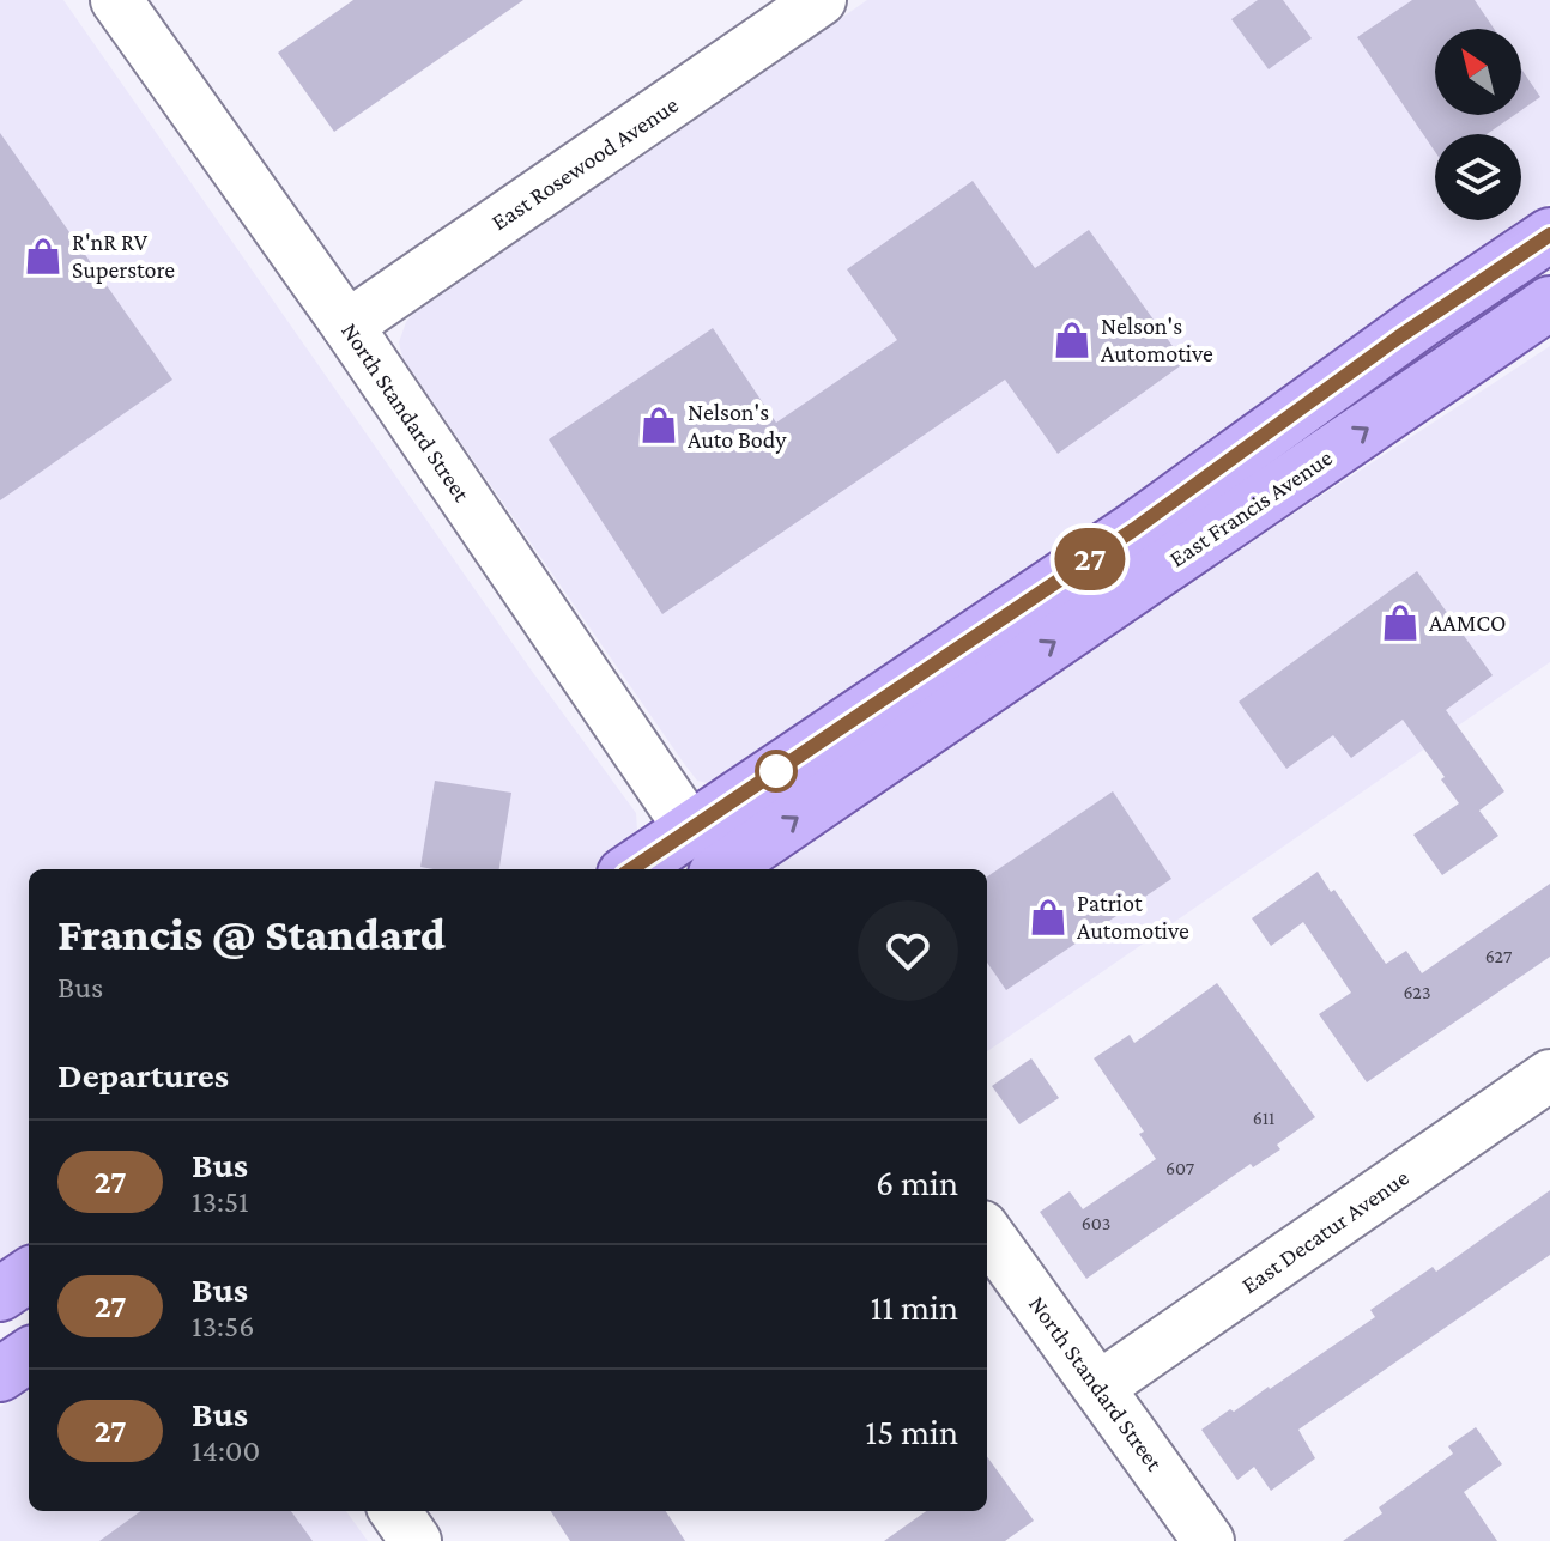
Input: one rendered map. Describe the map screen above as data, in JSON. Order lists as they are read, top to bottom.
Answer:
{
  "streets": {
    "main road": ["East Francis Avenue"],
    "street": ["East Rosewood Avenue", "North Standard Street", "East Decatur Avenue"]
  },
  "crossings": [
    ["East Rosewood Avenue", "North Standard Street"],
    ["North Standard Street", "East Francis Avenue"],
    ["North Standard Street", "East Decatur Avenue"]
  ],
  "places": {
    "shop": [
      "R'nR RV Superstore",
      "Nelson's Automotive",
      "Nelson's Auto Body",
      "AAMCO",
      "Patriot Automotive"
    ]
  },
  "lines": ["bus line 27"],
  "house_numbers": [
    "627",
    "623",
    "611",
    "607",
    "603"
  ],
  "north": "top left",
  "page": {
    "on_map": "27",
    "heading": [
      ["Francis @ Standard", "Bus"],
      "Departures"
    ],
    "list": [
      {
        "mark": "27",
        "name": "Bus",
        "note": "13:51",
        "value": "6 min"
      },
      {
        "mark": "27",
        "name": "Bus",
        "note": "13:56",
        "value": "11 min"
      },
      {
        "mark": "27",
        "name": "Bus",
        "note": "14:00",
        "value": "15 min"
      }
    ]
  }
}
